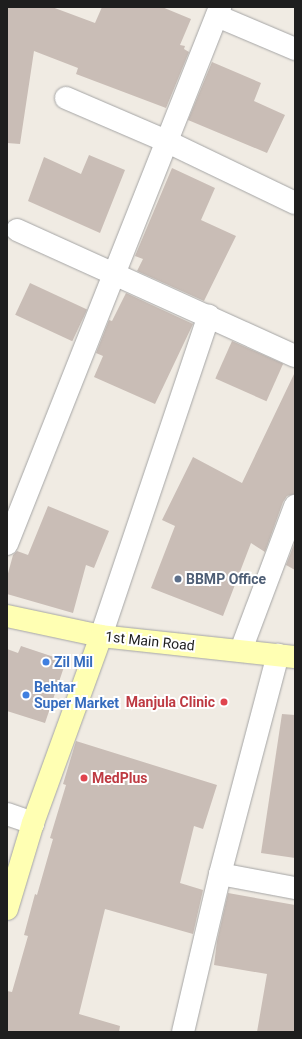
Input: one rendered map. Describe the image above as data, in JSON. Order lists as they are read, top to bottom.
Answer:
{
  "streets": {
    "street": ["1st Main Road"]
  },
  "places": [
    "BBMP Office",
    "Zil Mil",
    "Behtar Super Market",
    "Manjula Clinic",
    "MedPlus"
  ]
}
